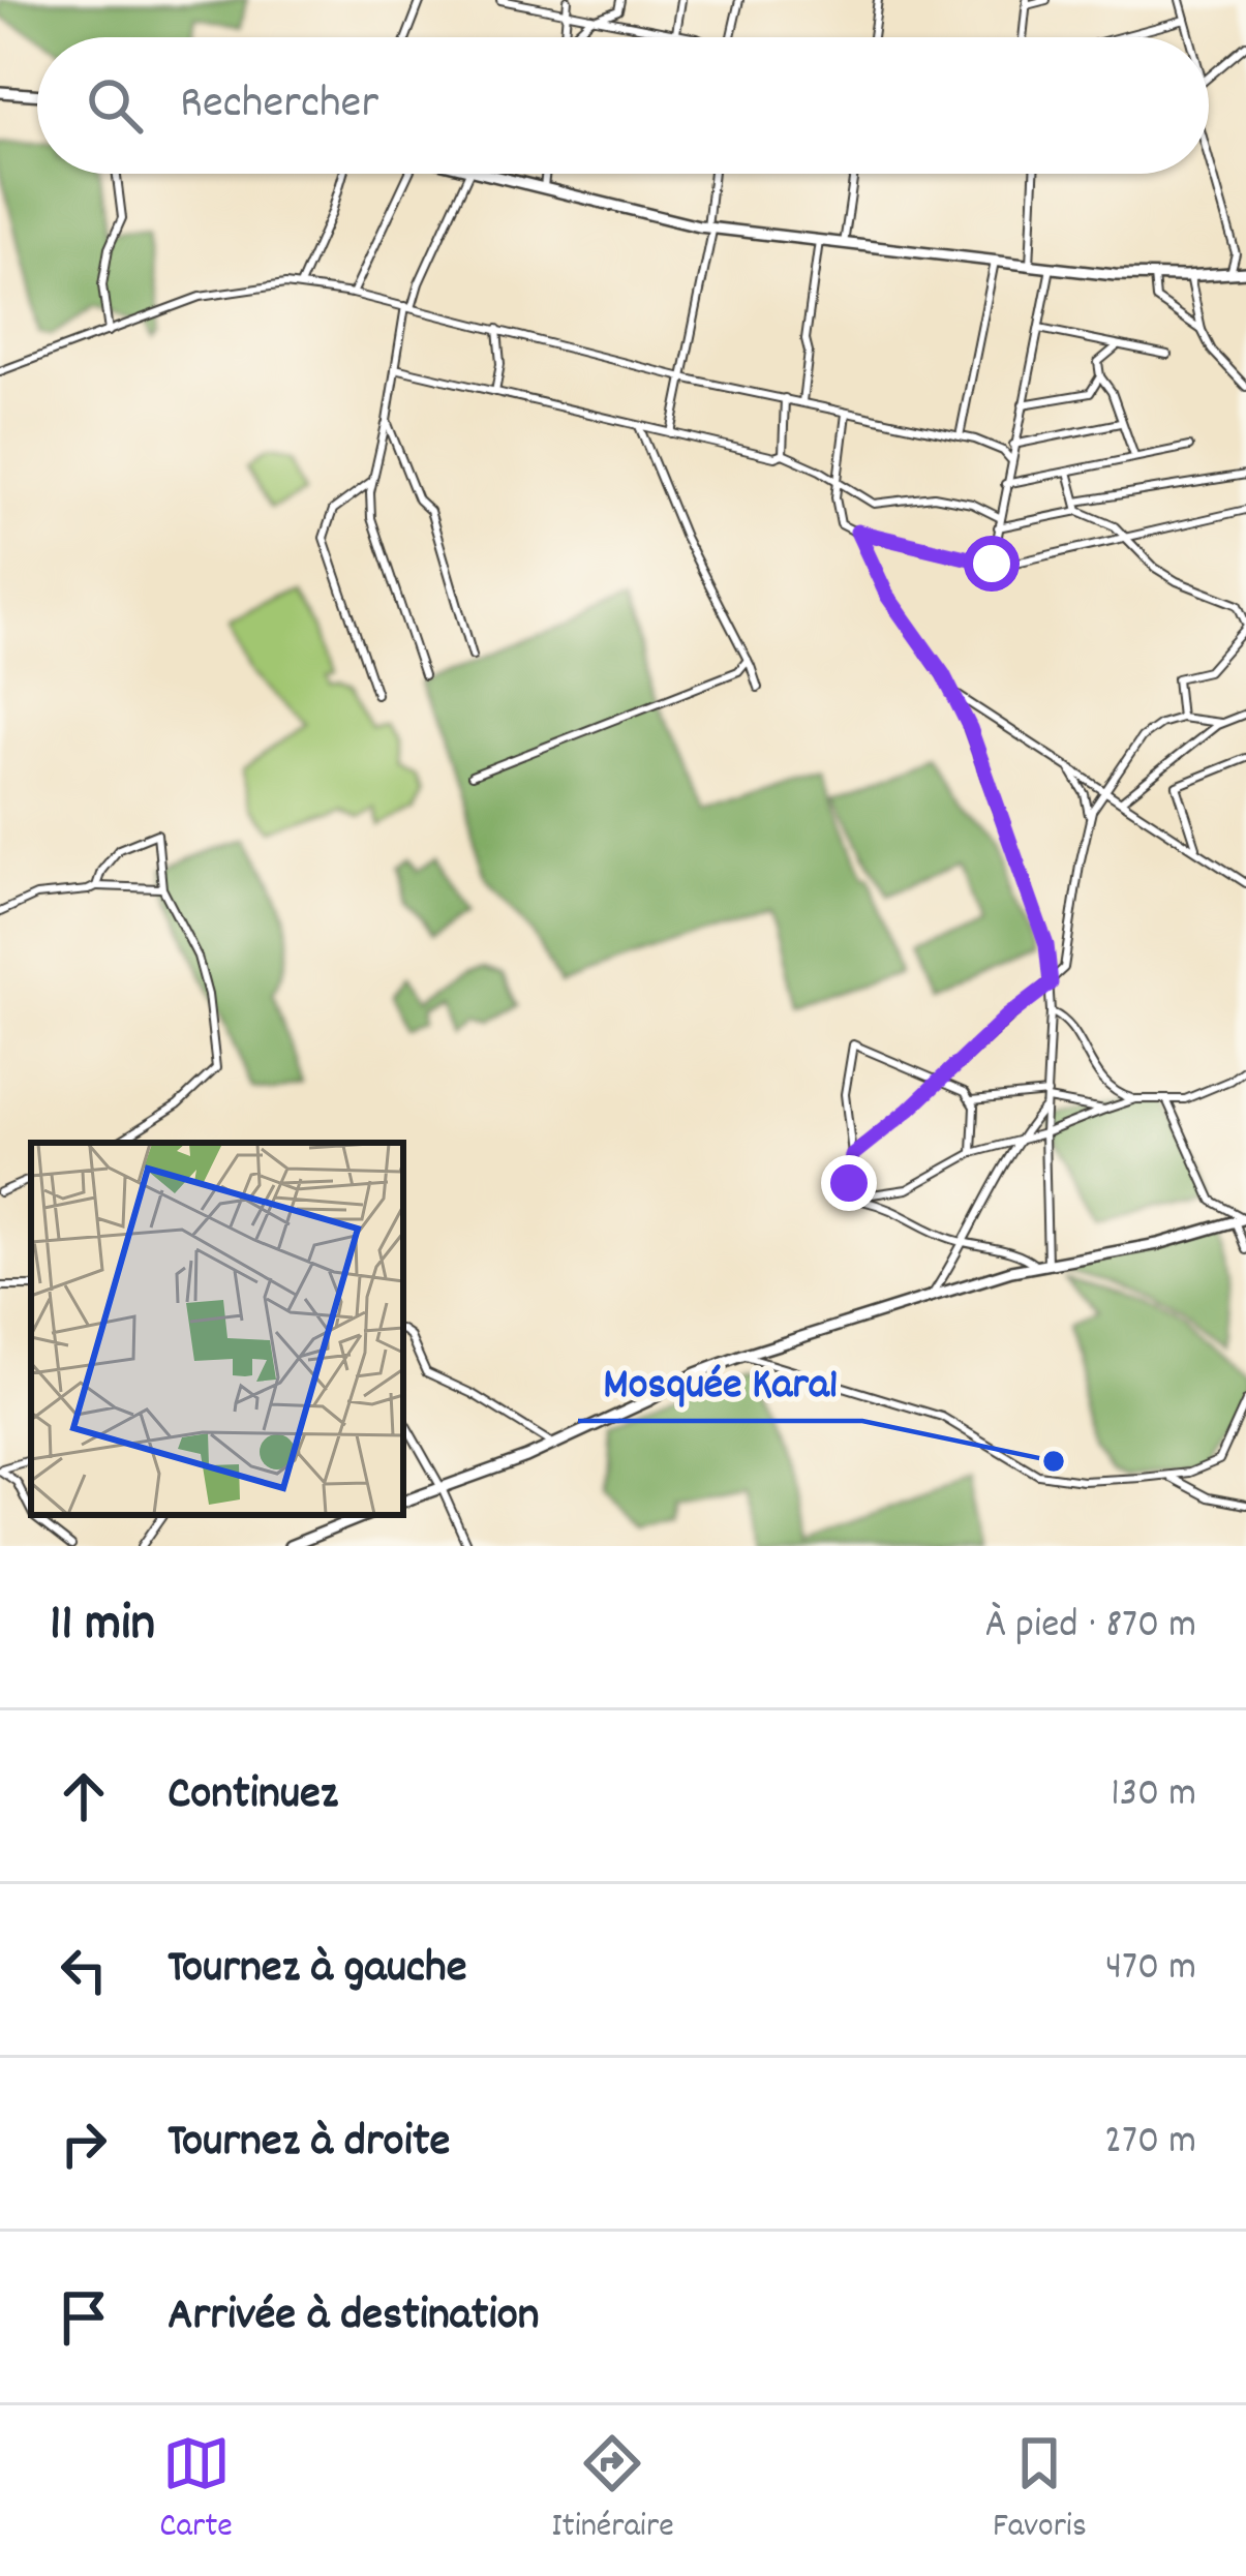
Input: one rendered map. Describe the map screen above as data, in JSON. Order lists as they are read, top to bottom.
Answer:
{
  "places": ["Mosquée Kara1"],
  "page": {
    "search": "Rechercher",
    "heading": ["11 min", "À pied · 870 m"],
    "list": [
      ["Continuez", "130 m"],
      ["Tournez à gauche", "470 m"],
      ["Tournez à droite", "270 m"],
      "Arrivée à destination"
    ],
    "nav": ["Carte", "Itinéraire", "Favoris"]
  }
}
